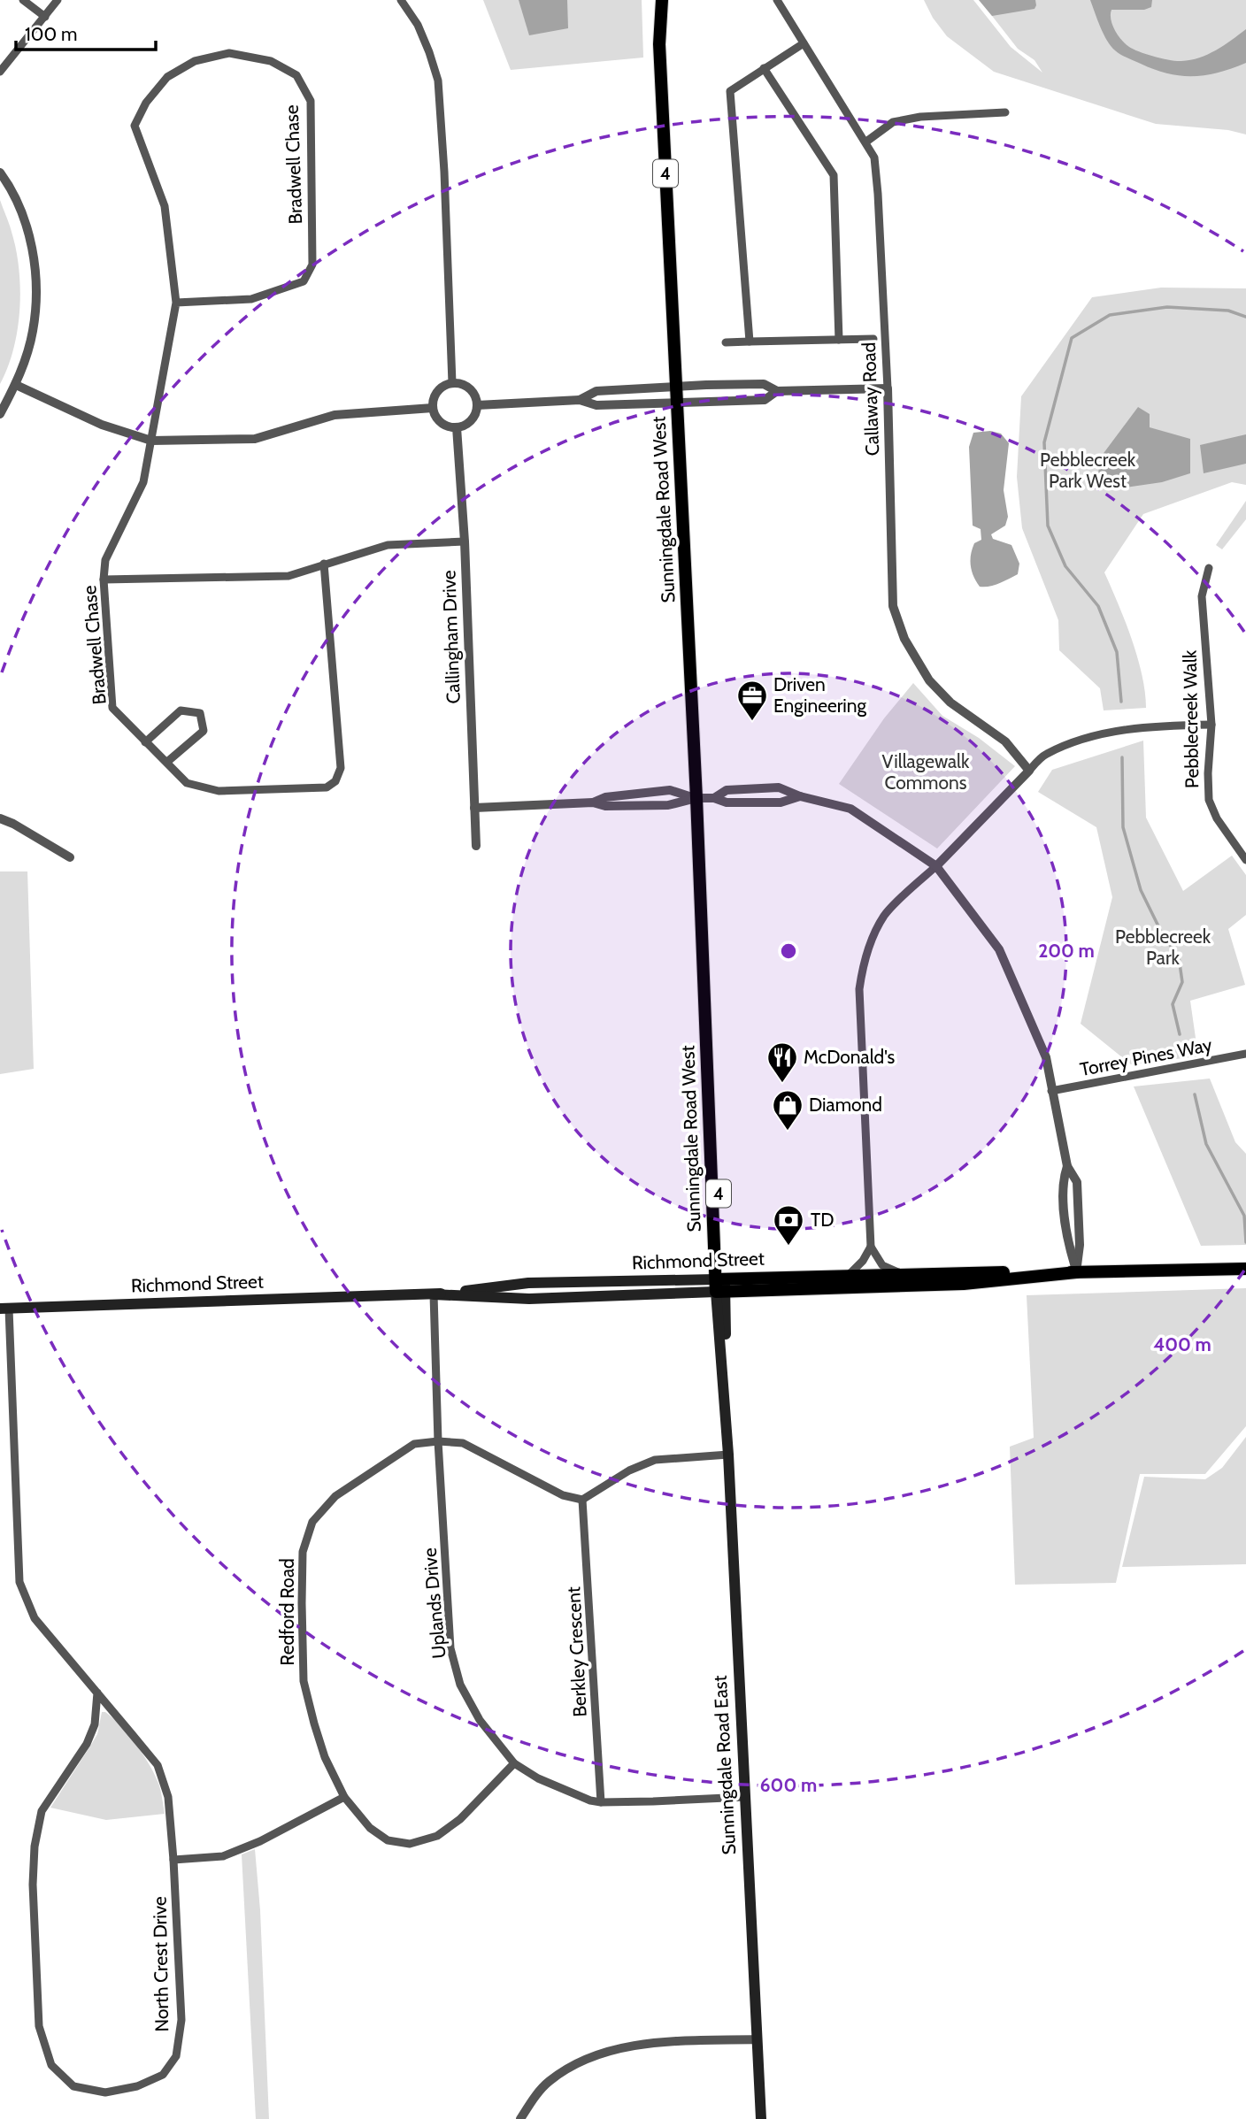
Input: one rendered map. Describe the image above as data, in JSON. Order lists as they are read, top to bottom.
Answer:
{
  "streets": {
    "main road": [
      "4",
      "Sunningdale Road West",
      "Richmond Street",
      "Sunningdale Road East"
    ],
    "street": [
      "Bradwell Chase",
      "Callaway Road",
      "Callingham Drive",
      "Pebblecreek Walk",
      "Torrey Pines Way",
      "Uplands Drive",
      "Redford Road",
      "Berkley Crescent",
      "North Crest Drive"
    ]
  },
  "crossings": [
    ["Sunningdale Road West", "Richmond Street"],
    ["Sunningdale Road West", "Sunningdale Road East"],
    ["Richmond Street", "Uplands Drive"],
    ["Richmond Street", "Sunningdale Road East"],
    ["Richmond Street", "North Crest Drive"],
    ["Uplands Drive", "Redford Road"],
    ["Uplands Drive", "Berkley Crescent"],
    ["Uplands Drive", "Sunningdale Road East"],
    ["Redford Road", "Berkley Crescent"]
  ],
  "parks": ["Pebblecreek Park West", "Villagewalk Commons", "Pebblecreek Park"],
  "places": {
    "office": ["Driven Engineering"],
    "restaurant": ["McDonald's"],
    "shop": ["Diamond"],
    "bank": ["TD"]
  },
  "scale_bar": "100 m",
  "rings": ["200 m", "400 m", "600 m"]
}
